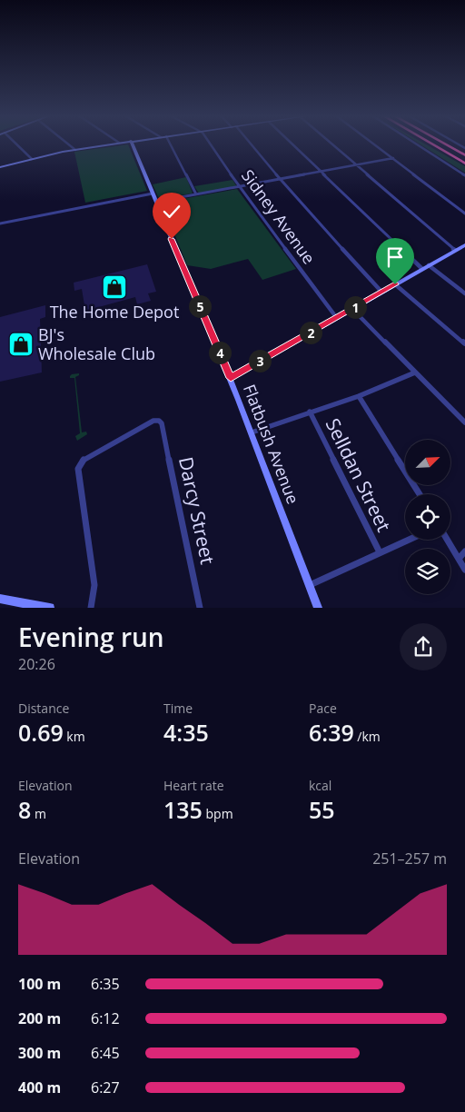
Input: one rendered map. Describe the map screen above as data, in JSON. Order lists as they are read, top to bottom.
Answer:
{
  "streets": {
    "street": [
      "Sidney Avenue",
      "Flatbush Avenue",
      "Selldan Street",
      "Darcy Street"
    ]
  },
  "places": {
    "shop": ["The Home Depot", "BJ's Wholesale Club"]
  },
  "north": "top right",
  "page": {
    "pins": [
      "5",
      "1",
      "2",
      "4",
      "3"
    ],
    "heading": ["Evening run", "20:26"],
    "stats": [
      ["Distance", "0.69 km"],
      ["Time", "4:35"],
      ["Pace", "6:39 /km"],
      ["Elevation", "8 m"],
      ["Heart rate", "135 bpm"],
      ["kcal", "55"]
    ],
    "chart": ["Elevation", "251–257 m"],
    "list": [
      {
        "name": "100 m",
        "note": "6:35"
      },
      {
        "name": "200 m",
        "note": "6:12"
      },
      {
        "name": "300 m",
        "note": "6:45"
      },
      {
        "name": "400 m",
        "note": "6:27"
      }
    ]
  }
}
